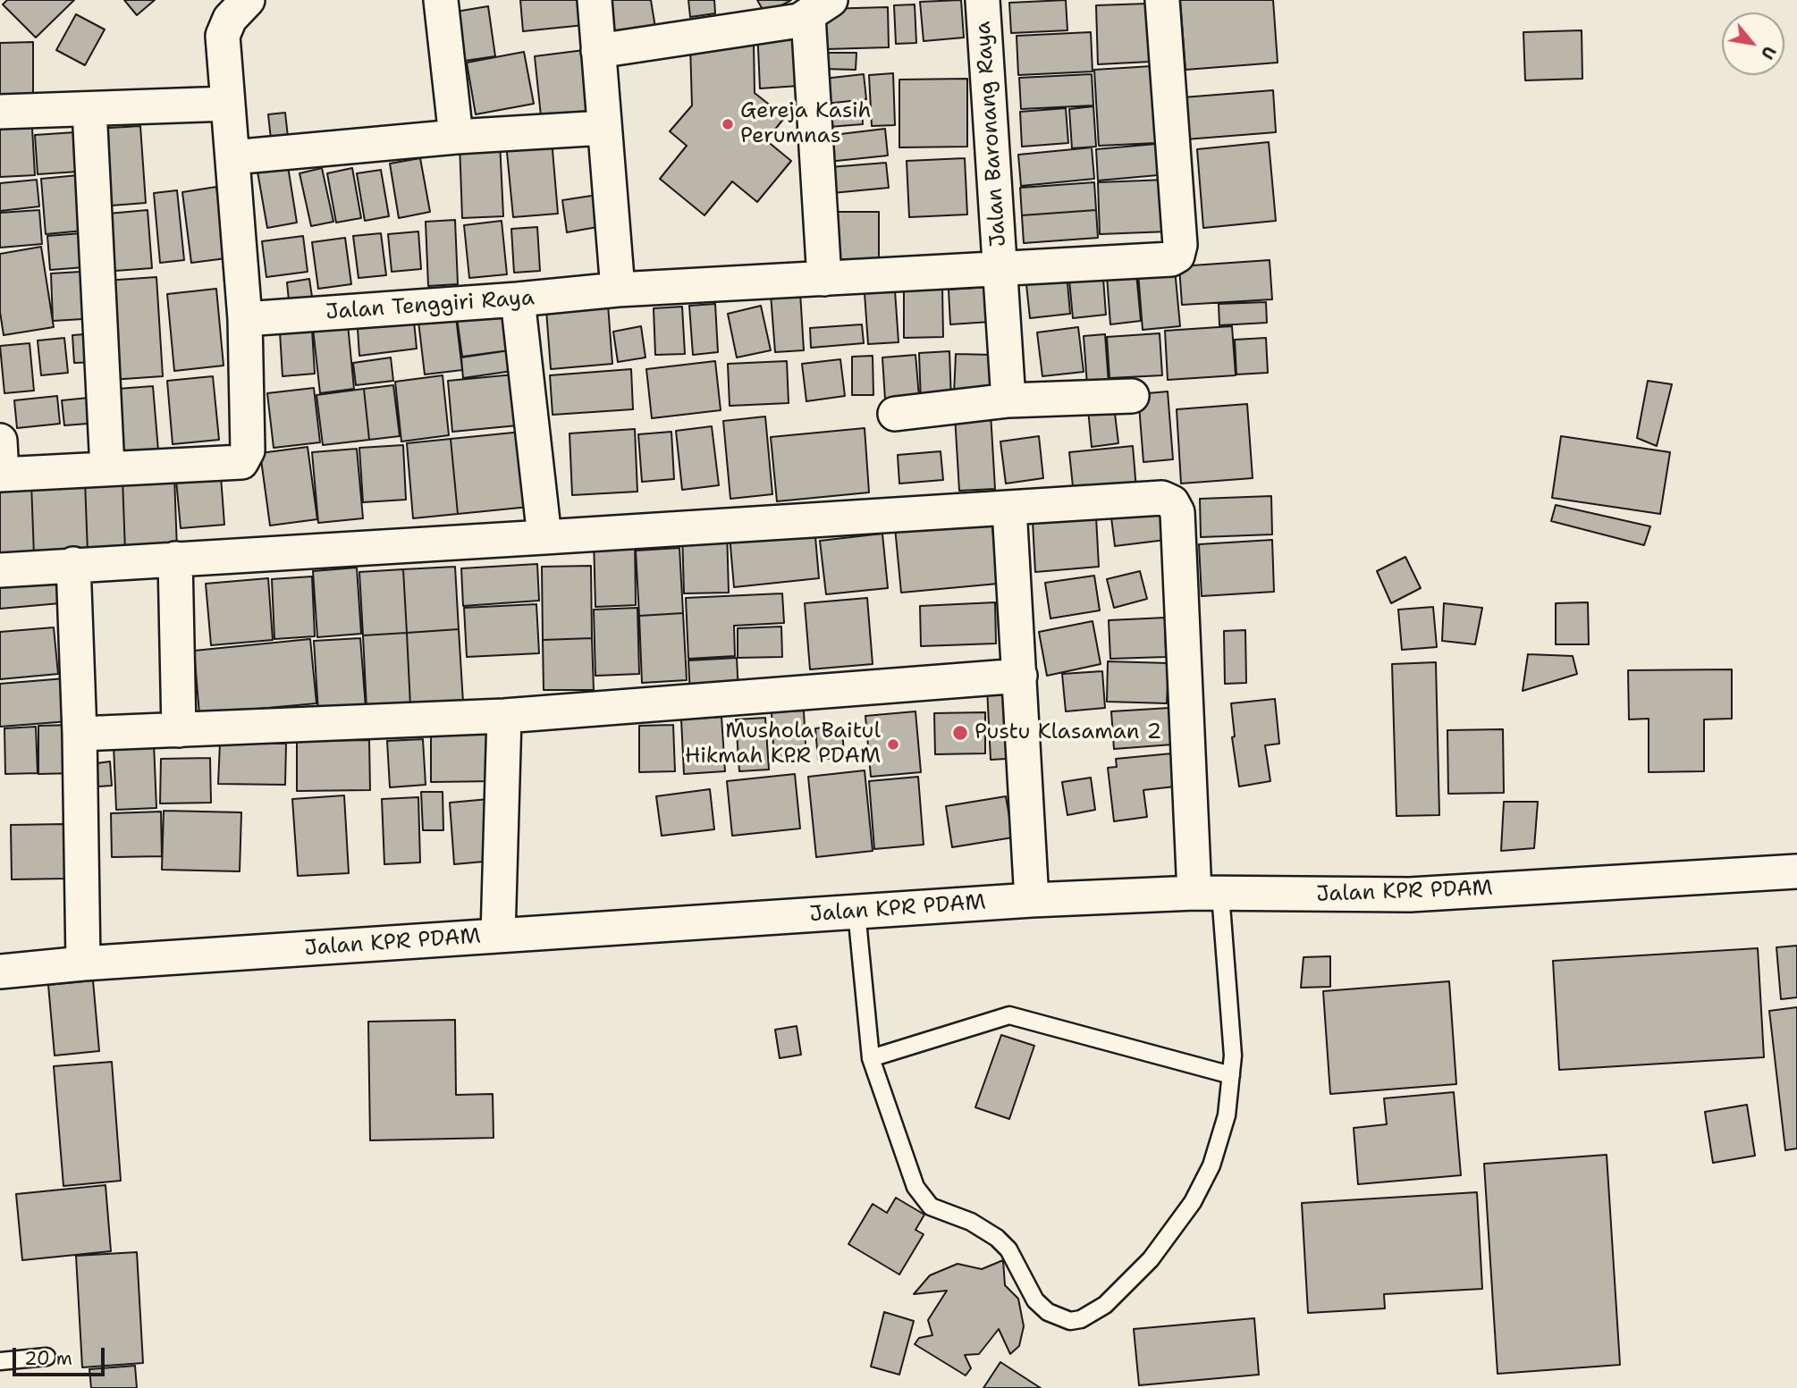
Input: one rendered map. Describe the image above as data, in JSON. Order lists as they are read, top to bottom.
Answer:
{
  "streets": {
    "street": ["Jalan Baronang Raya", "Jalan Tenggiri Raya", "Jalan KPR PDAM"]
  },
  "crossings": [
    ["Jalan Baronang Raya", "Jalan Tenggiri Raya"]
  ],
  "places": ["Gereja Kasih Perumnas", "Pustu Klasaman 2", "Mushola Baitul Hikmah KPR PDAM"],
  "scale_bar": "20 m",
  "north": "bottom right"
}
